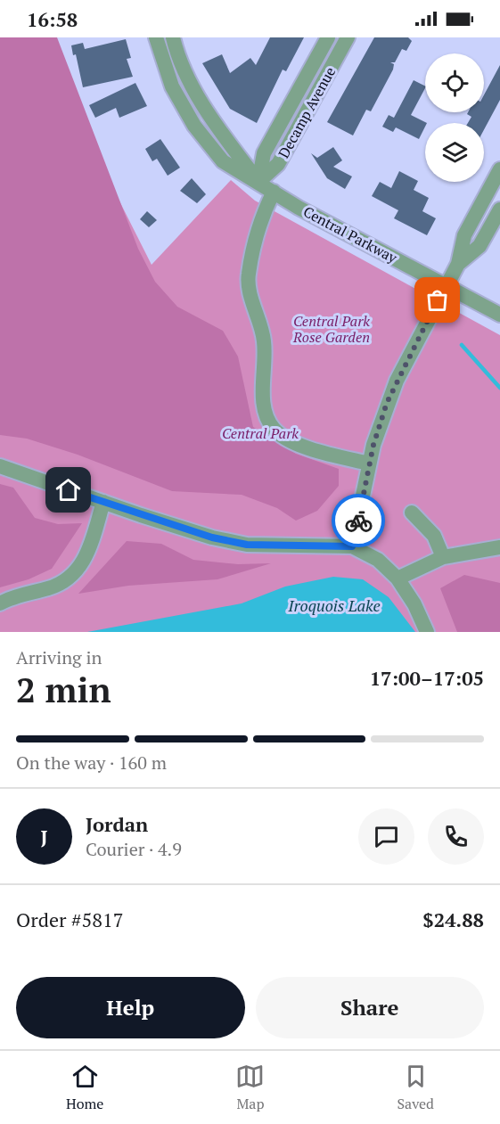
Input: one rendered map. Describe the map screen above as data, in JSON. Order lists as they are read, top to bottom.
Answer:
{
  "streets": {
    "street": ["Decamp Avenue", "Central Parkway"]
  },
  "crossings": [
    ["Decamp Avenue", "Central Parkway"]
  ],
  "water": ["Iroquois Lake"],
  "parks": ["Central Park Rose Garden", "Central Park"],
  "page": {
    "status": "16:58",
    "heading": ["2 min", "Arriving in", "17:00–17:05"],
    "panel": [
      "Jordan",
      "Courier · 4.9",
      "Order #5817",
      "$24.88"
    ],
    "bar": "On the way · 160 m",
    "round": "J",
    "buttons": ["Help", "Share"],
    "tabs": ["Home", "Map", "Saved"]
  }
}
